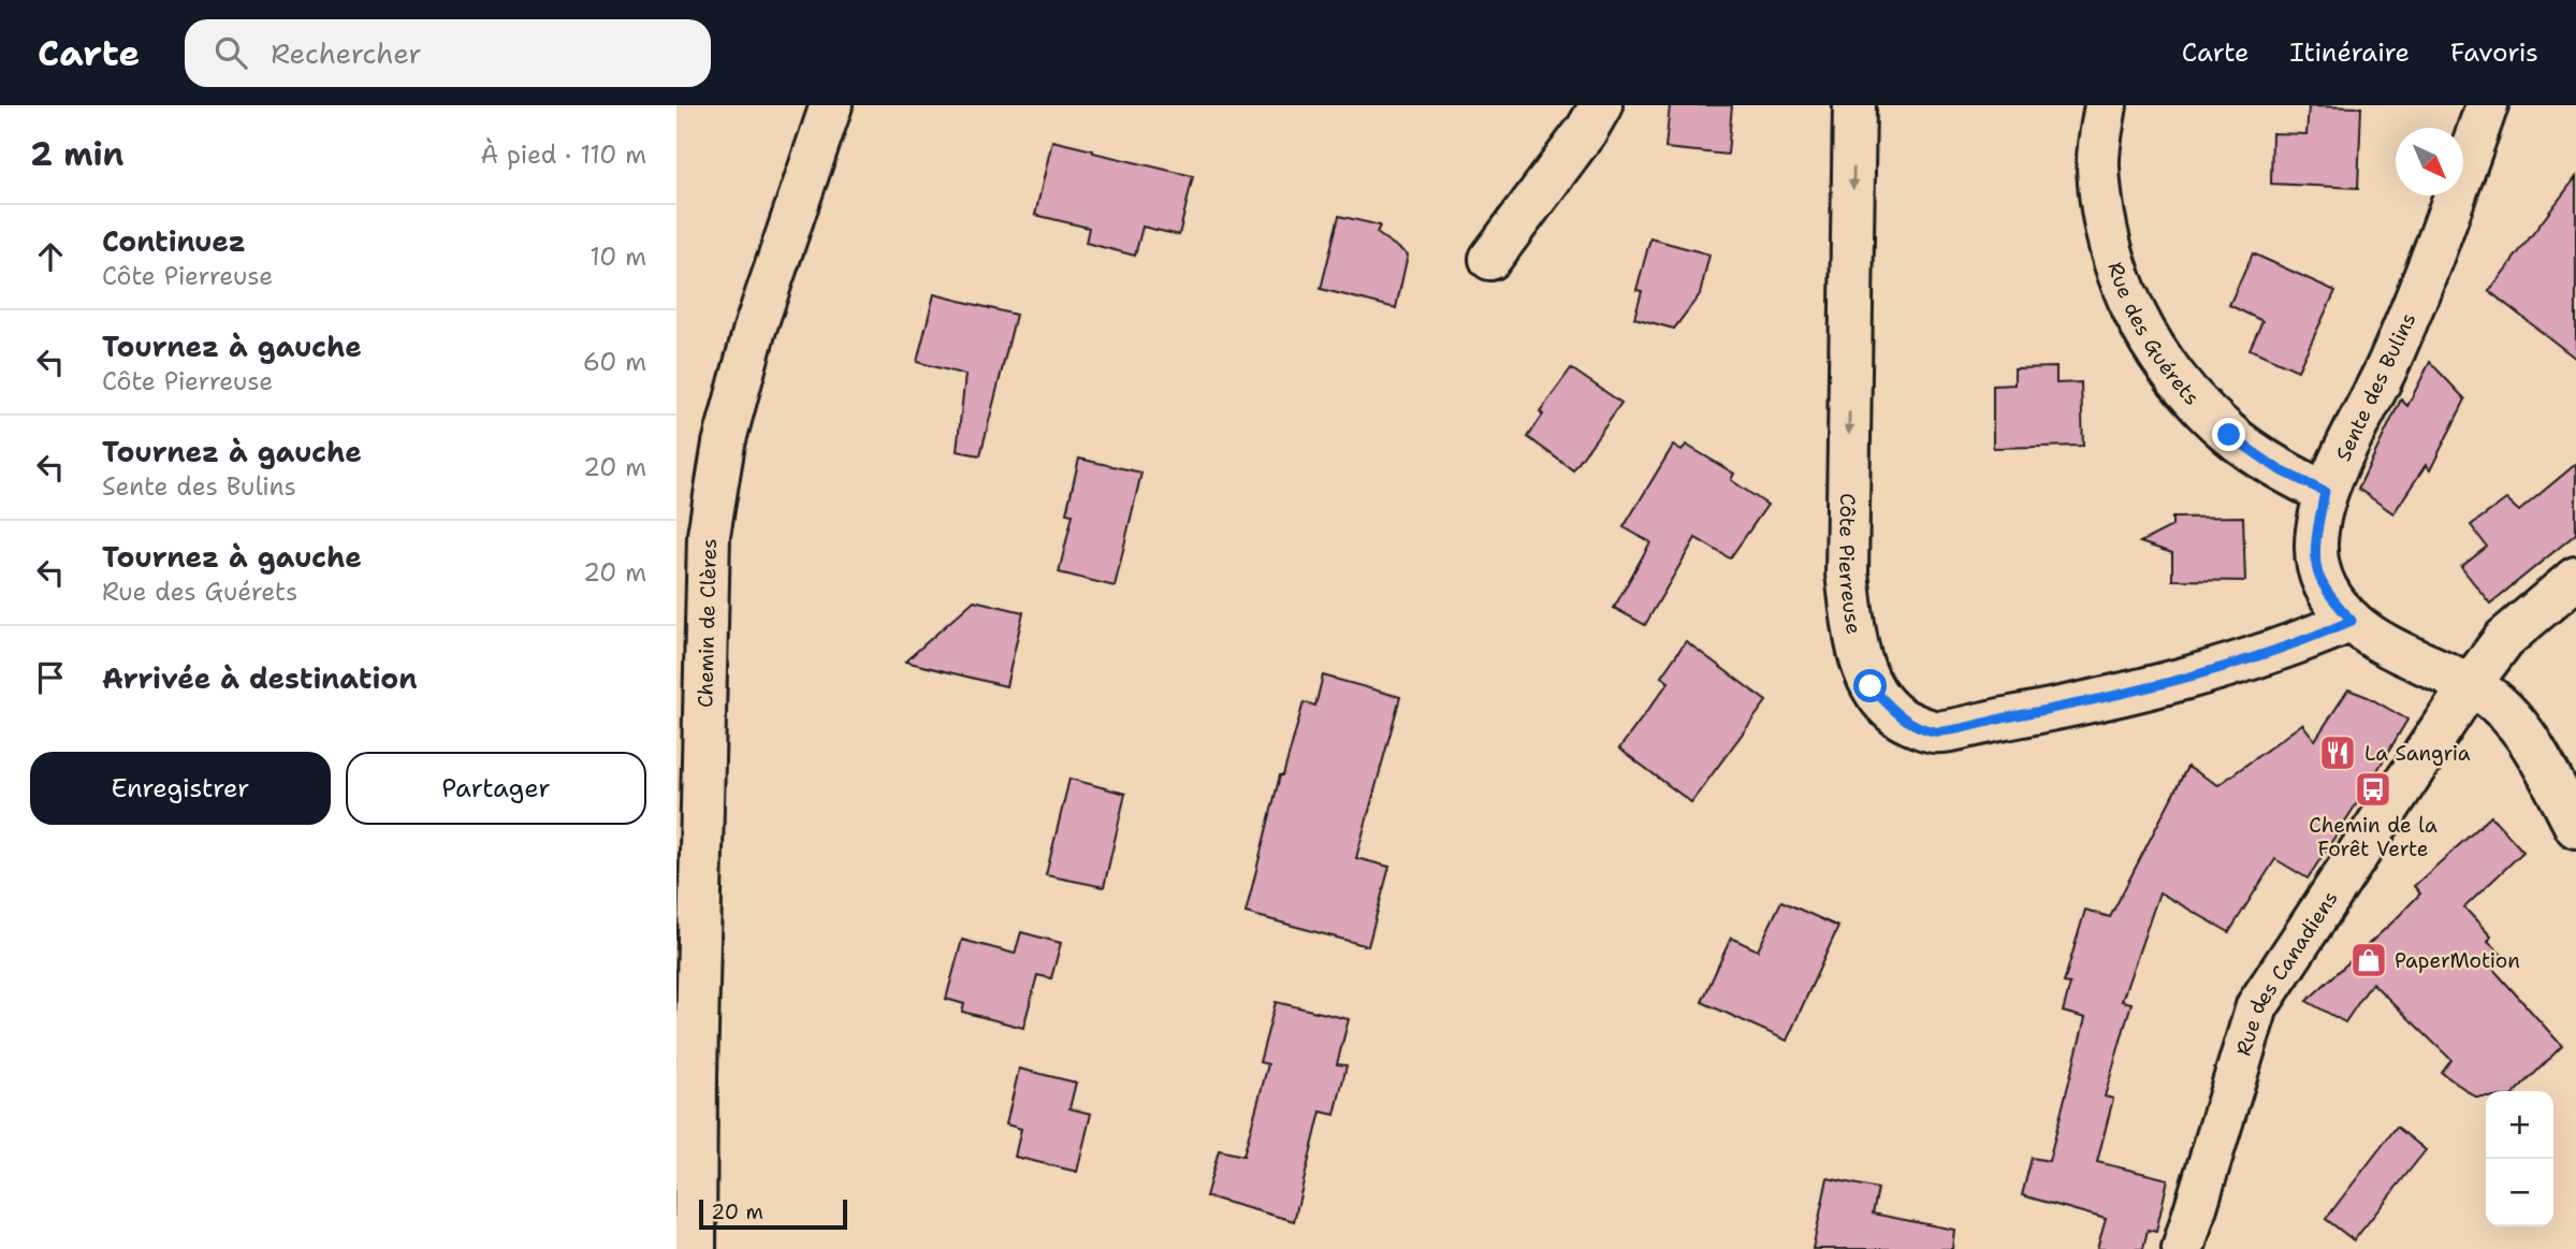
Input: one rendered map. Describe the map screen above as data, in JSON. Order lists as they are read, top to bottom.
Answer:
{
  "streets": {
    "street": [
      "Rue des Guérets",
      "Sente des Bulins",
      "Côte Pierreuse",
      "Chemin de Clères",
      "Rue des Canadiens"
    ]
  },
  "crossings": [
    ["Rue des Guérets", "Sente des Bulins"],
    ["Sente des Bulins", "Côte Pierreuse"],
    ["Sente des Bulins", "Rue des Canadiens"]
  ],
  "places": {
    "restaurant": ["La Sangria"],
    "bus stop": ["Chemin de la Forêt Verte"],
    "shop": ["PaperMotion"]
  },
  "scale_bar": "20 m",
  "north": "bottom right",
  "page": {
    "header": "Carte",
    "search": "Rechercher",
    "nav": ["Carte", "Itinéraire", "Favoris"],
    "heading": ["2 min", "À pied · 110 m"],
    "list": [
      ["Continuez", "Côte Pierreuse", "10 m"],
      ["Tournez à gauche", "Côte Pierreuse", "60 m"],
      ["Tournez à gauche", "Sente des Bulins", "20 m"],
      ["Tournez à gauche", "Rue des Guérets", "20 m"],
      "Arrivée à destination"
    ],
    "buttons": ["Enregistrer", "Partager"],
    "map_buttons": ["+", "−"],
    "scale": "20 m"
  }
}
